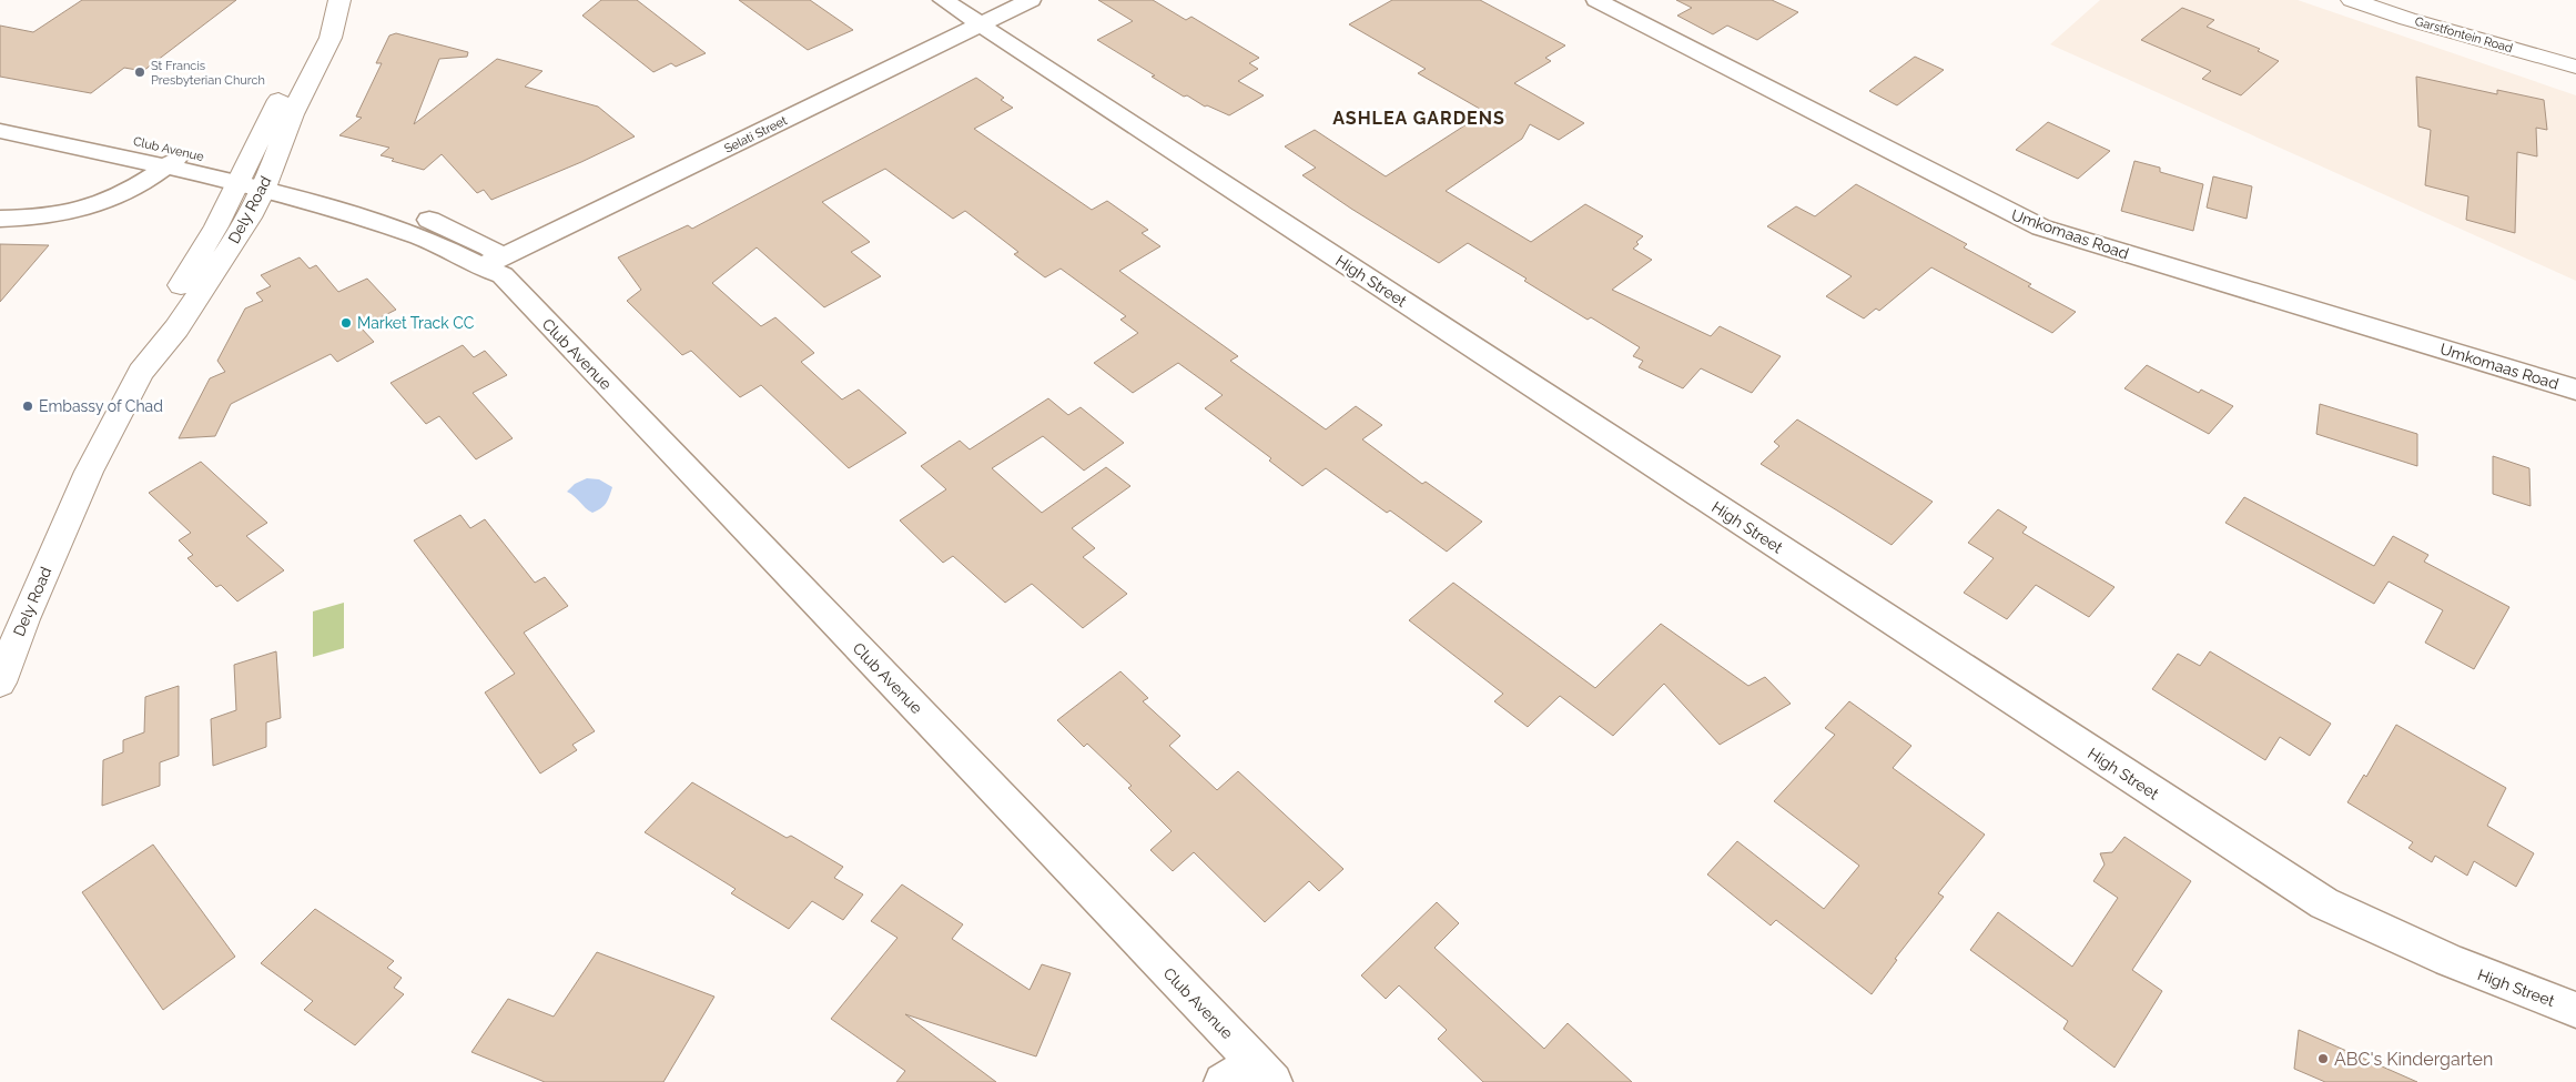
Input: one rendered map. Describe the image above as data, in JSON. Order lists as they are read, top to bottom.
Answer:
{
  "streets": {
    "street": [
      "Garstfontein Road",
      "Selati Street",
      "Club Avenue",
      "Dely Road",
      "Umkomaas Road",
      "High Street"
    ]
  },
  "crossings": [
    ["Selati Street", "Club Avenue"],
    ["Selati Street", "High Street"],
    ["Club Avenue", "Dely Road"]
  ],
  "districts": ["ASHLEA GARDENS"],
  "places": [
    "St Francis Presbyterian Church",
    "Market Track CC",
    "Embassy of Chad",
    "ABC's Kindergarten"
  ]
}
